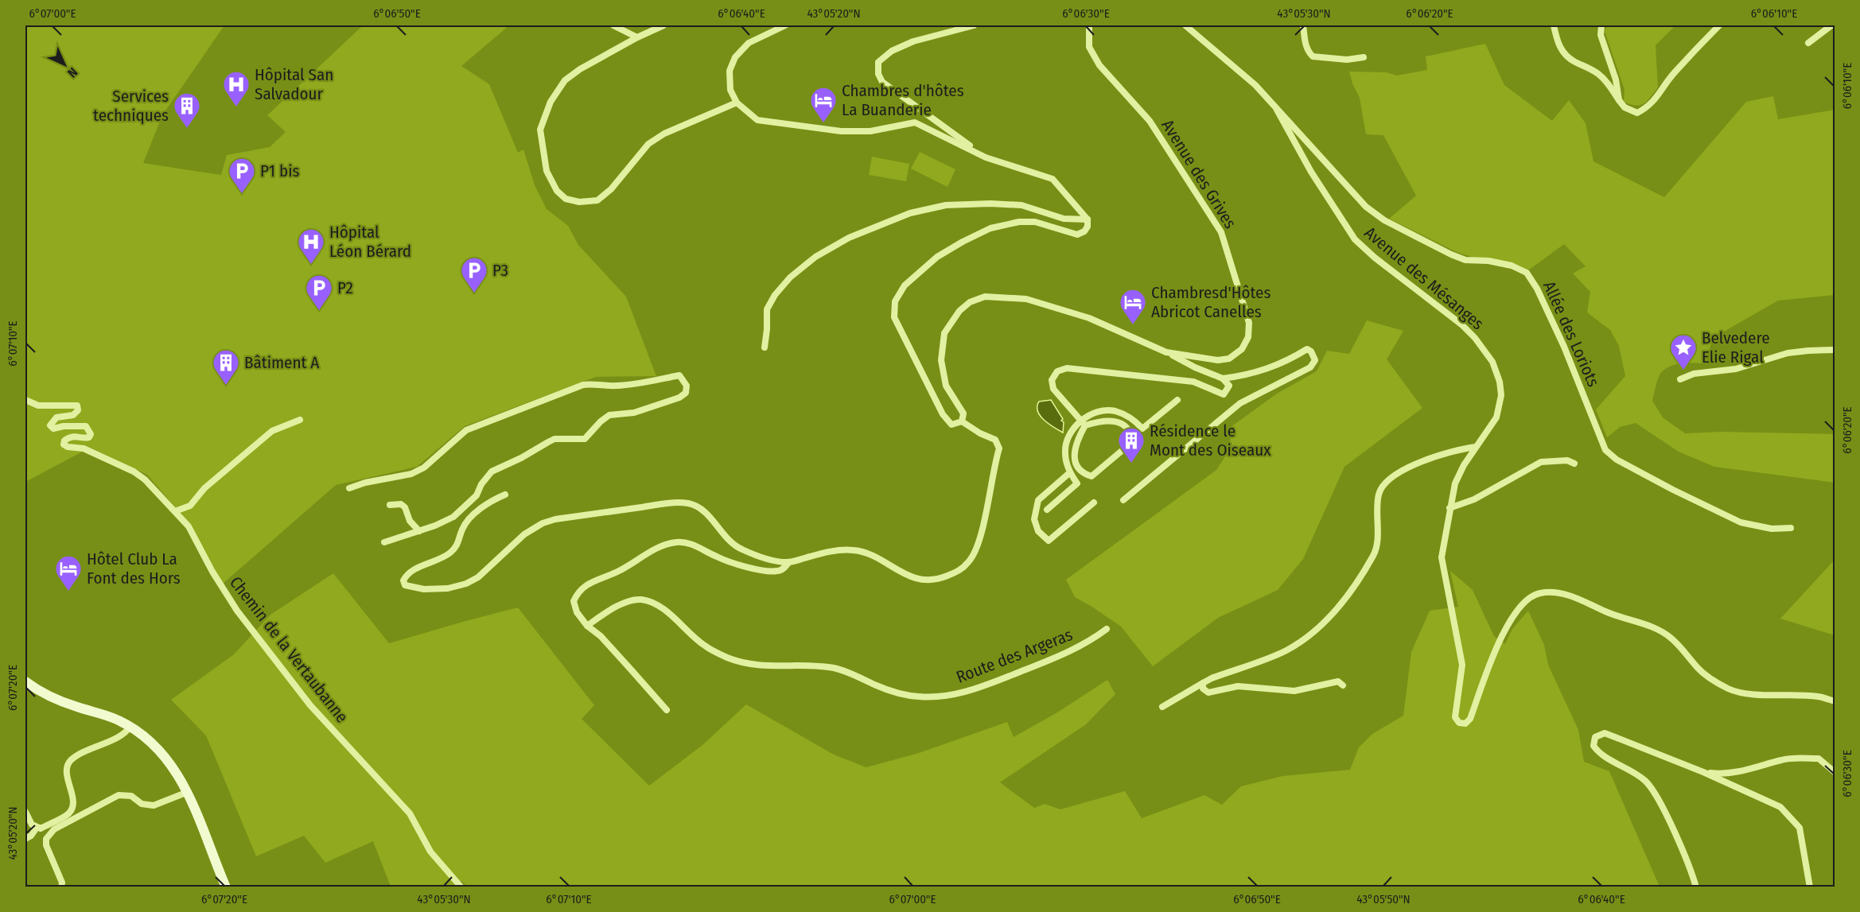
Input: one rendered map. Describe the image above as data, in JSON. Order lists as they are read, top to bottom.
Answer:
{
  "streets": {
    "street": [
      "Avenue des Grives",
      "Avenue des Mésanges",
      "Allée des Loriots",
      "Chemin de la Vertaubanne",
      "Route des Argeras"
    ]
  },
  "crossings": [
    ["Avenue des Mésanges", "Allée des Loriots"]
  ],
  "places": {
    "hospital": ["Hôpital San Salvadour", "Hôpital Léon Bérard"],
    "hotel": ["Chambres d'hôtes La Buanderie", "Chambresd'Hôtes Abricot Canelles", "Hôtel Club La Font des Hors"],
    "building": ["Services techniques", "Bâtiment A", "Résidence le Mont des Oiseaux"],
    "parking": ["P1 bis", "P3", "P2"],
    "place": ["Belvedere Elie Rigal"]
  },
  "north": "bottom right",
  "coordinates": [
    "6°07'00\"E",
    "6°06'50\"E",
    "6°06'40\"E",
    "43°05'20\"N",
    "6°06'30\"E",
    "43°05'30\"N",
    "6°06'20\"E",
    "6°06'10\"E",
    "6°07'10\"E",
    "6°07'20\"E",
    "43°05'50\"N"
  ]
}
